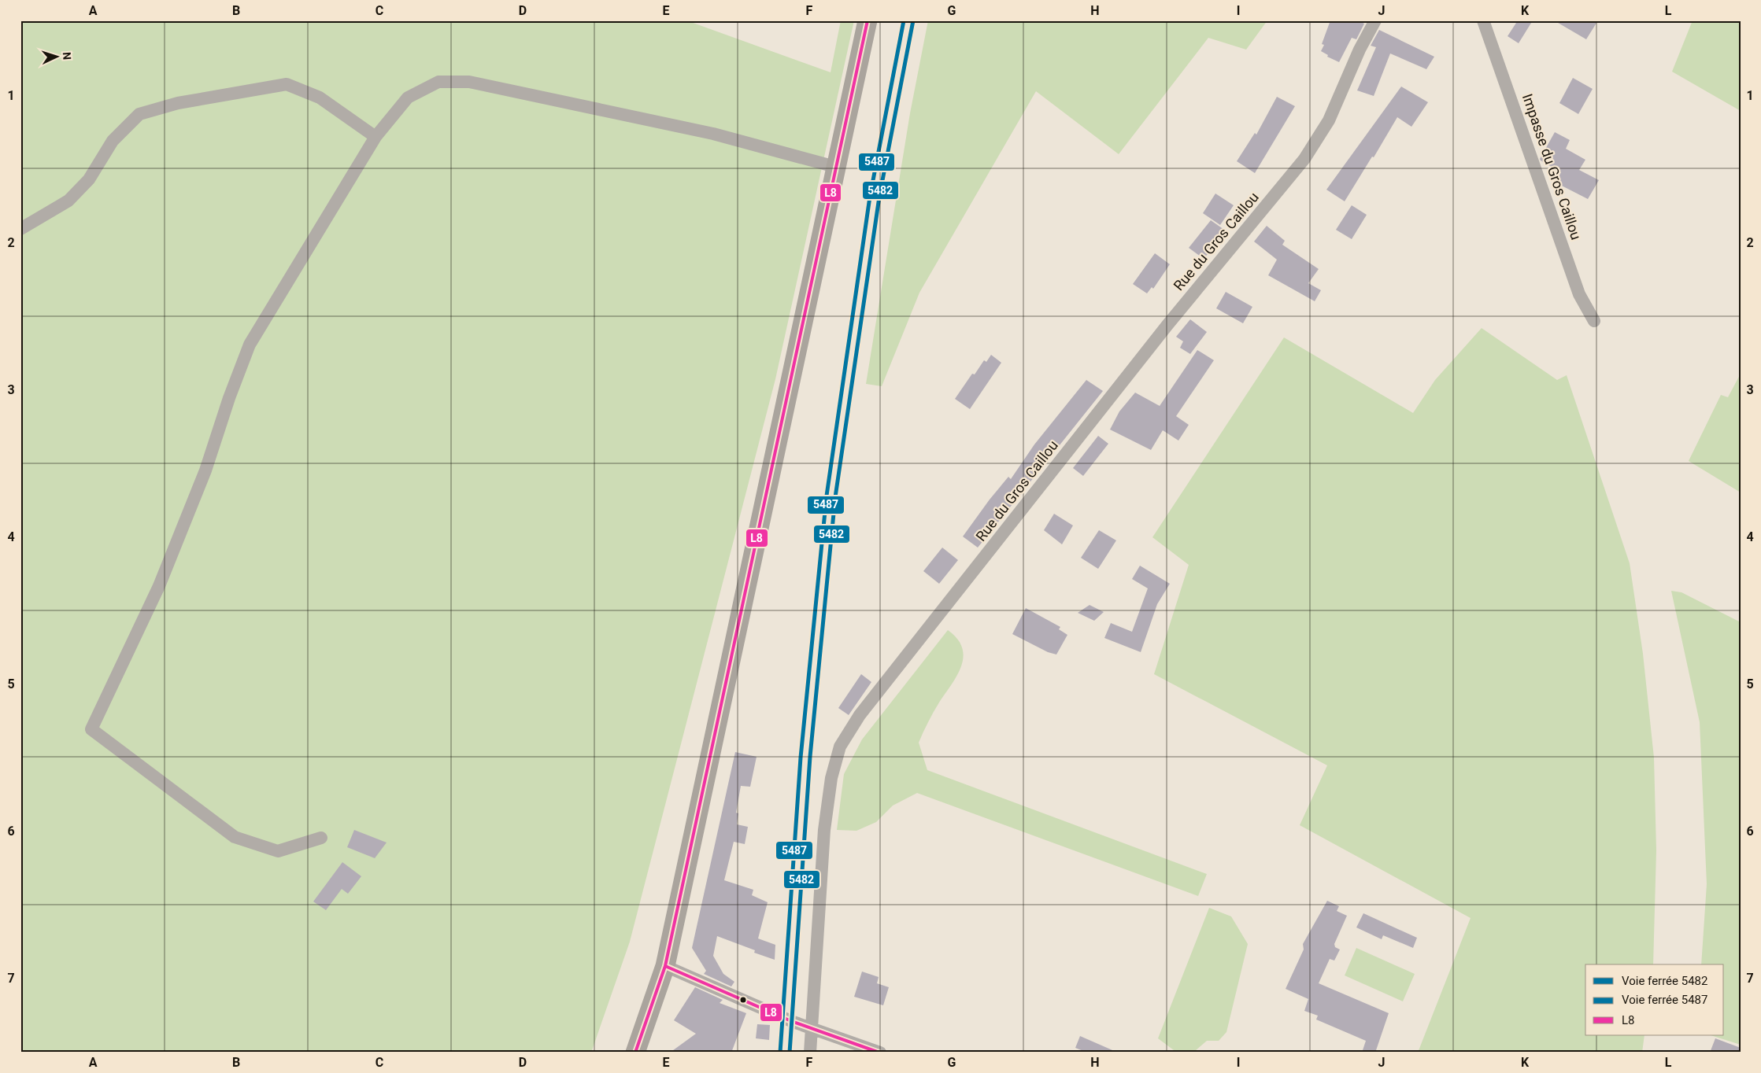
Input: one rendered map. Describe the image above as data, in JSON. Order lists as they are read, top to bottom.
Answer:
{
  "streets": {
    "street": ["Impasse du Gros Caillou", "Rue du Gros Caillou"]
  },
  "lines": ["rail line 5482", "rail line 5487", "transit line L8"],
  "legend": ["Voie ferrée 5482", "Voie ferrée 5487", "L8"],
  "north": "right",
  "grid": {
    "columns": [
      "A",
      "B",
      "C",
      "D",
      "E",
      "F",
      "G",
      "H",
      "I",
      "J",
      "K",
      "L"
    ],
    "rows": [
      "1",
      "2",
      "3",
      "4",
      "5",
      "6",
      "7"
    ]
  }
}
